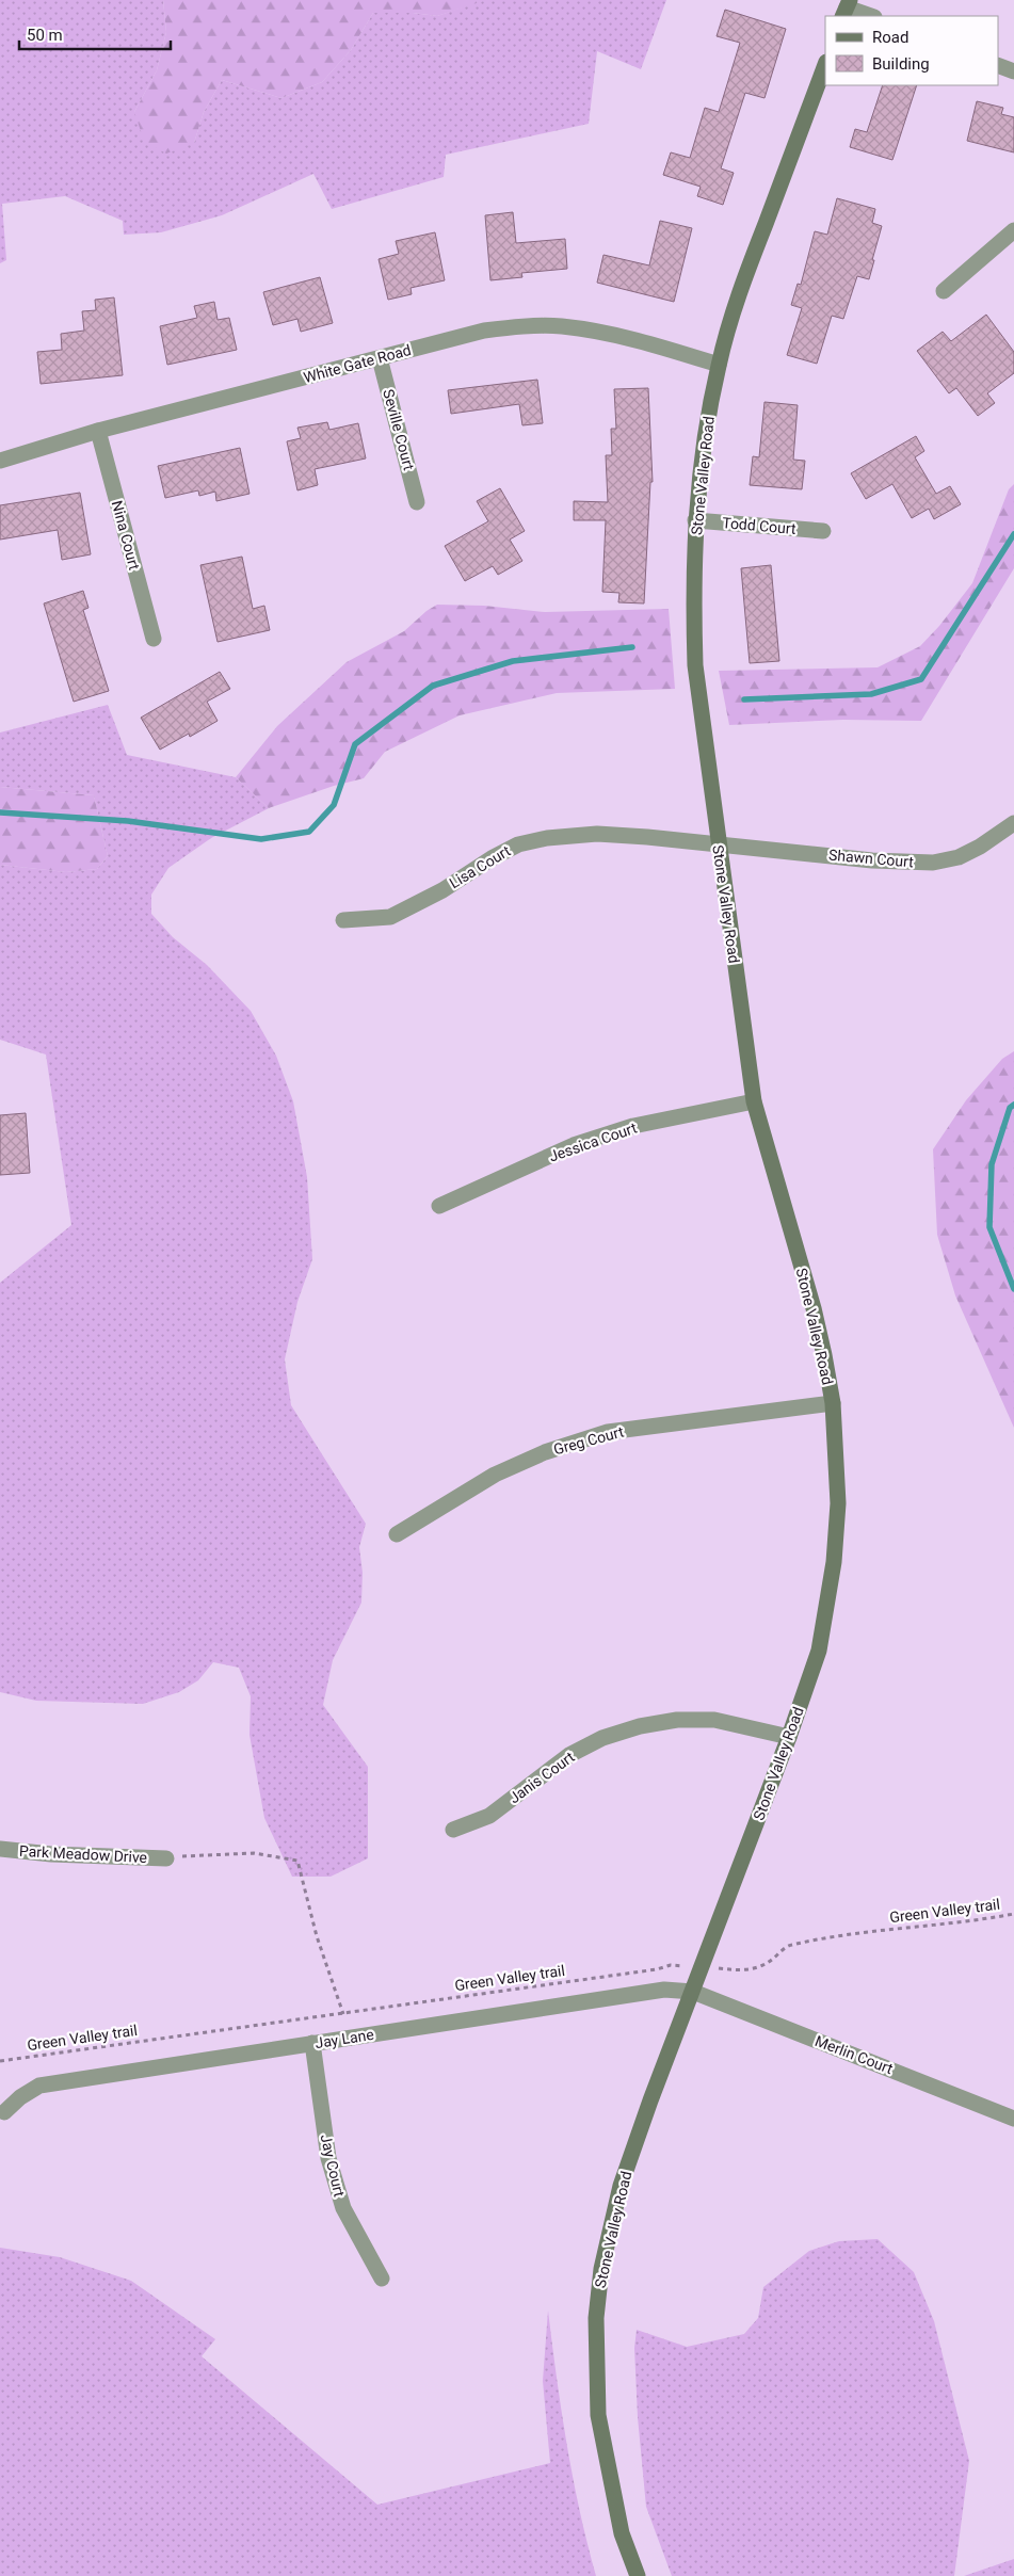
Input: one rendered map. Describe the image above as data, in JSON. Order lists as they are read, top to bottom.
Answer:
{
  "streets": {
    "street": [
      "White Gate Road",
      "Seville Court",
      "Stone Valley Road",
      "Todd Court",
      "Nina Court",
      "Shawn Court",
      "Lisa Court",
      "Jessica Court",
      "Greg Court",
      "Janis Court",
      "Park Meadow Drive",
      "Jay Lane",
      "Merlin Court",
      "Jay Court"
    ],
    "path": ["Green Valley trail"]
  },
  "crossings": [
    ["White Gate Road", "Seville Court"],
    ["White Gate Road", "Stone Valley Road"],
    ["White Gate Road", "Nina Court"],
    ["Stone Valley Road", "Todd Court"],
    ["Stone Valley Road", "Shawn Court"],
    ["Stone Valley Road", "Lisa Court"],
    ["Stone Valley Road", "Jessica Court"],
    ["Stone Valley Road", "Greg Court"],
    ["Stone Valley Road", "Janis Court"],
    ["Stone Valley Road", "Green Valley trail"],
    ["Stone Valley Road", "Jay Lane"],
    ["Stone Valley Road", "Merlin Court"],
    ["Shawn Court", "Lisa Court"],
    ["Jay Lane", "Merlin Court"],
    ["Jay Lane", "Jay Court"]
  ],
  "legend": ["Road", "Building"],
  "scale_bar": "50 m"
}
